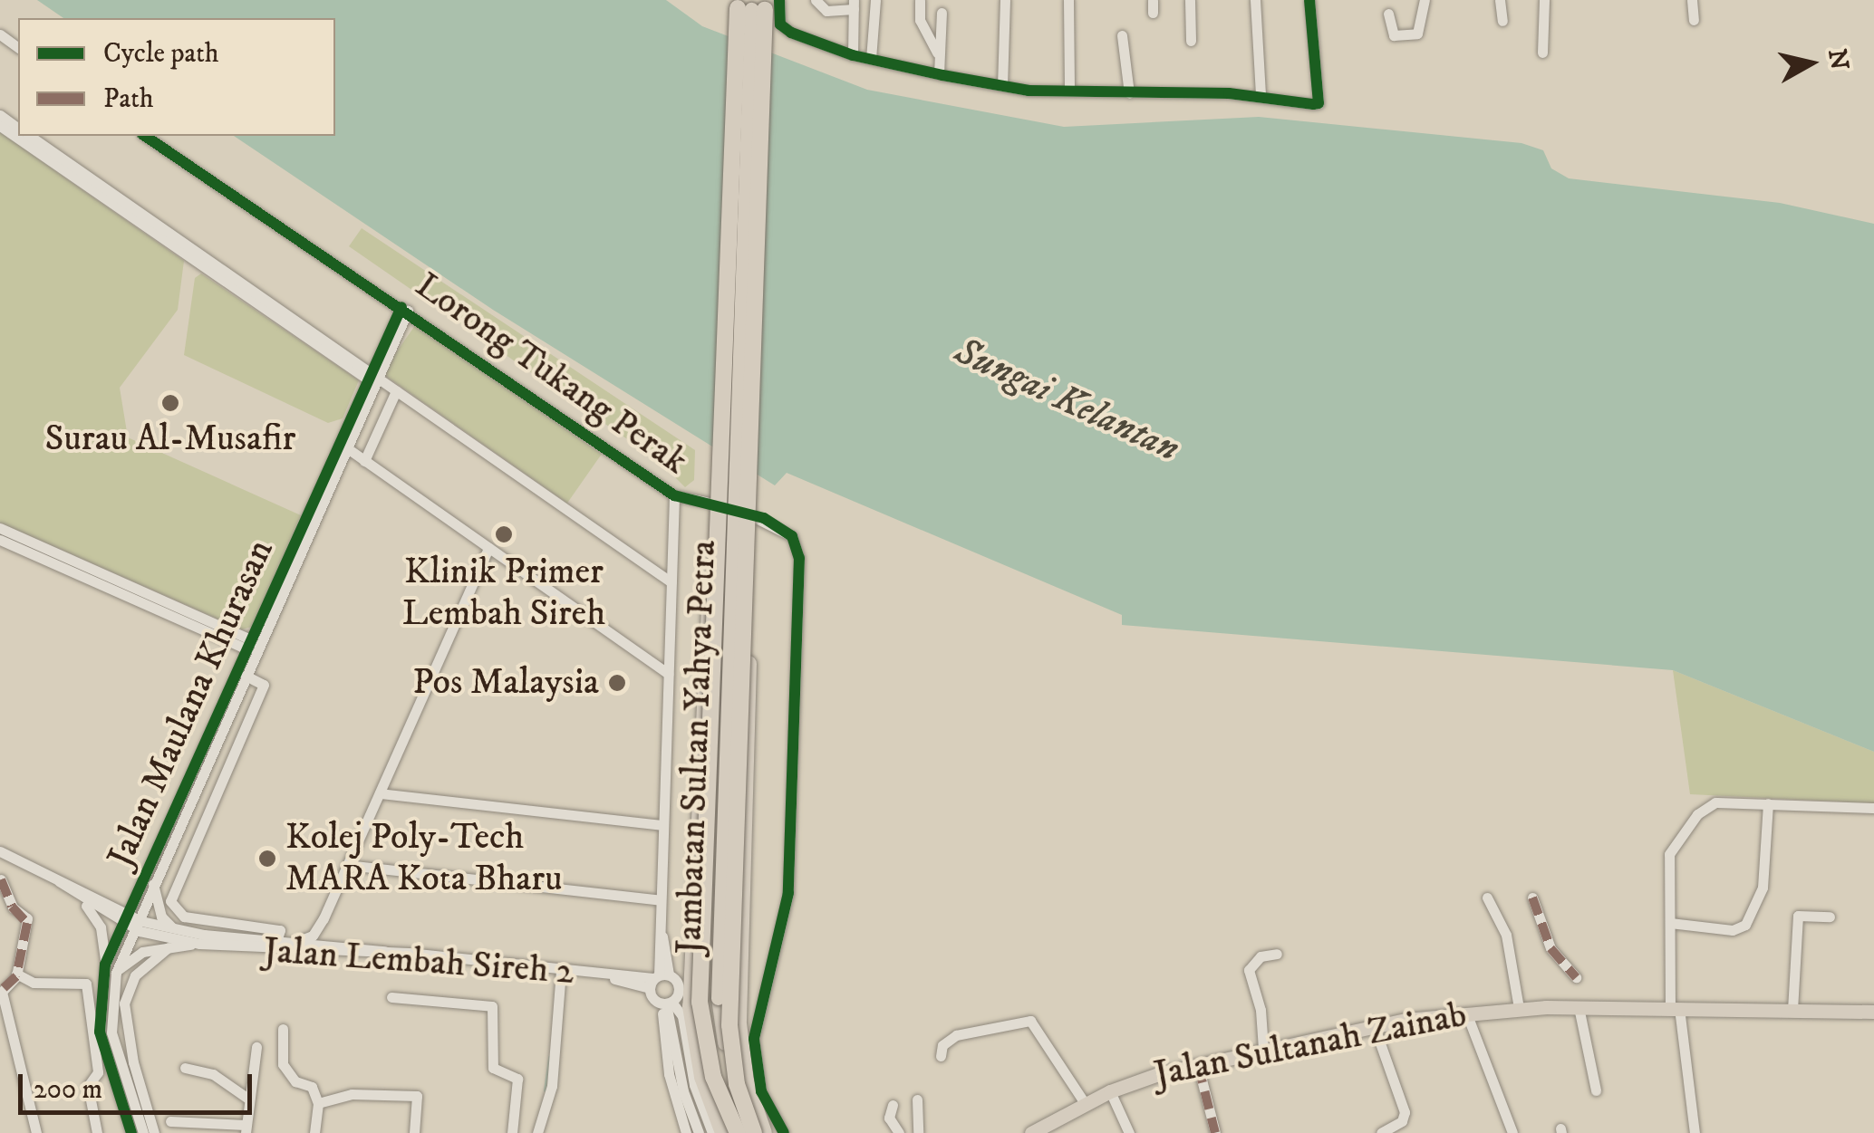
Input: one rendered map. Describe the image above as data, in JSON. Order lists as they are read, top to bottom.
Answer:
{
  "streets": {
    "highway": ["Jambatan Sultan Yahya Petra"],
    "main road": ["Jalan Sultanah Zainab"],
    "street": ["Lorong Tukang Perak", "Jalan Maulana Khurasan", "Jalan Lembah Sireh 2"]
  },
  "crossings": [
    ["Lorong Tukang Perak", "Jalan Maulana Khurasan"]
  ],
  "water": ["Sungai Kelantan"],
  "places": [
    "Surau Al-Musafir",
    "Klinik Primer Lembah Sireh",
    "Pos Malaysia",
    "Kolej Poly-Tech MARA Kota Bharu"
  ],
  "legend": ["Cycle path", "Path"],
  "scale_bar": "200 m",
  "north": "right"
}
